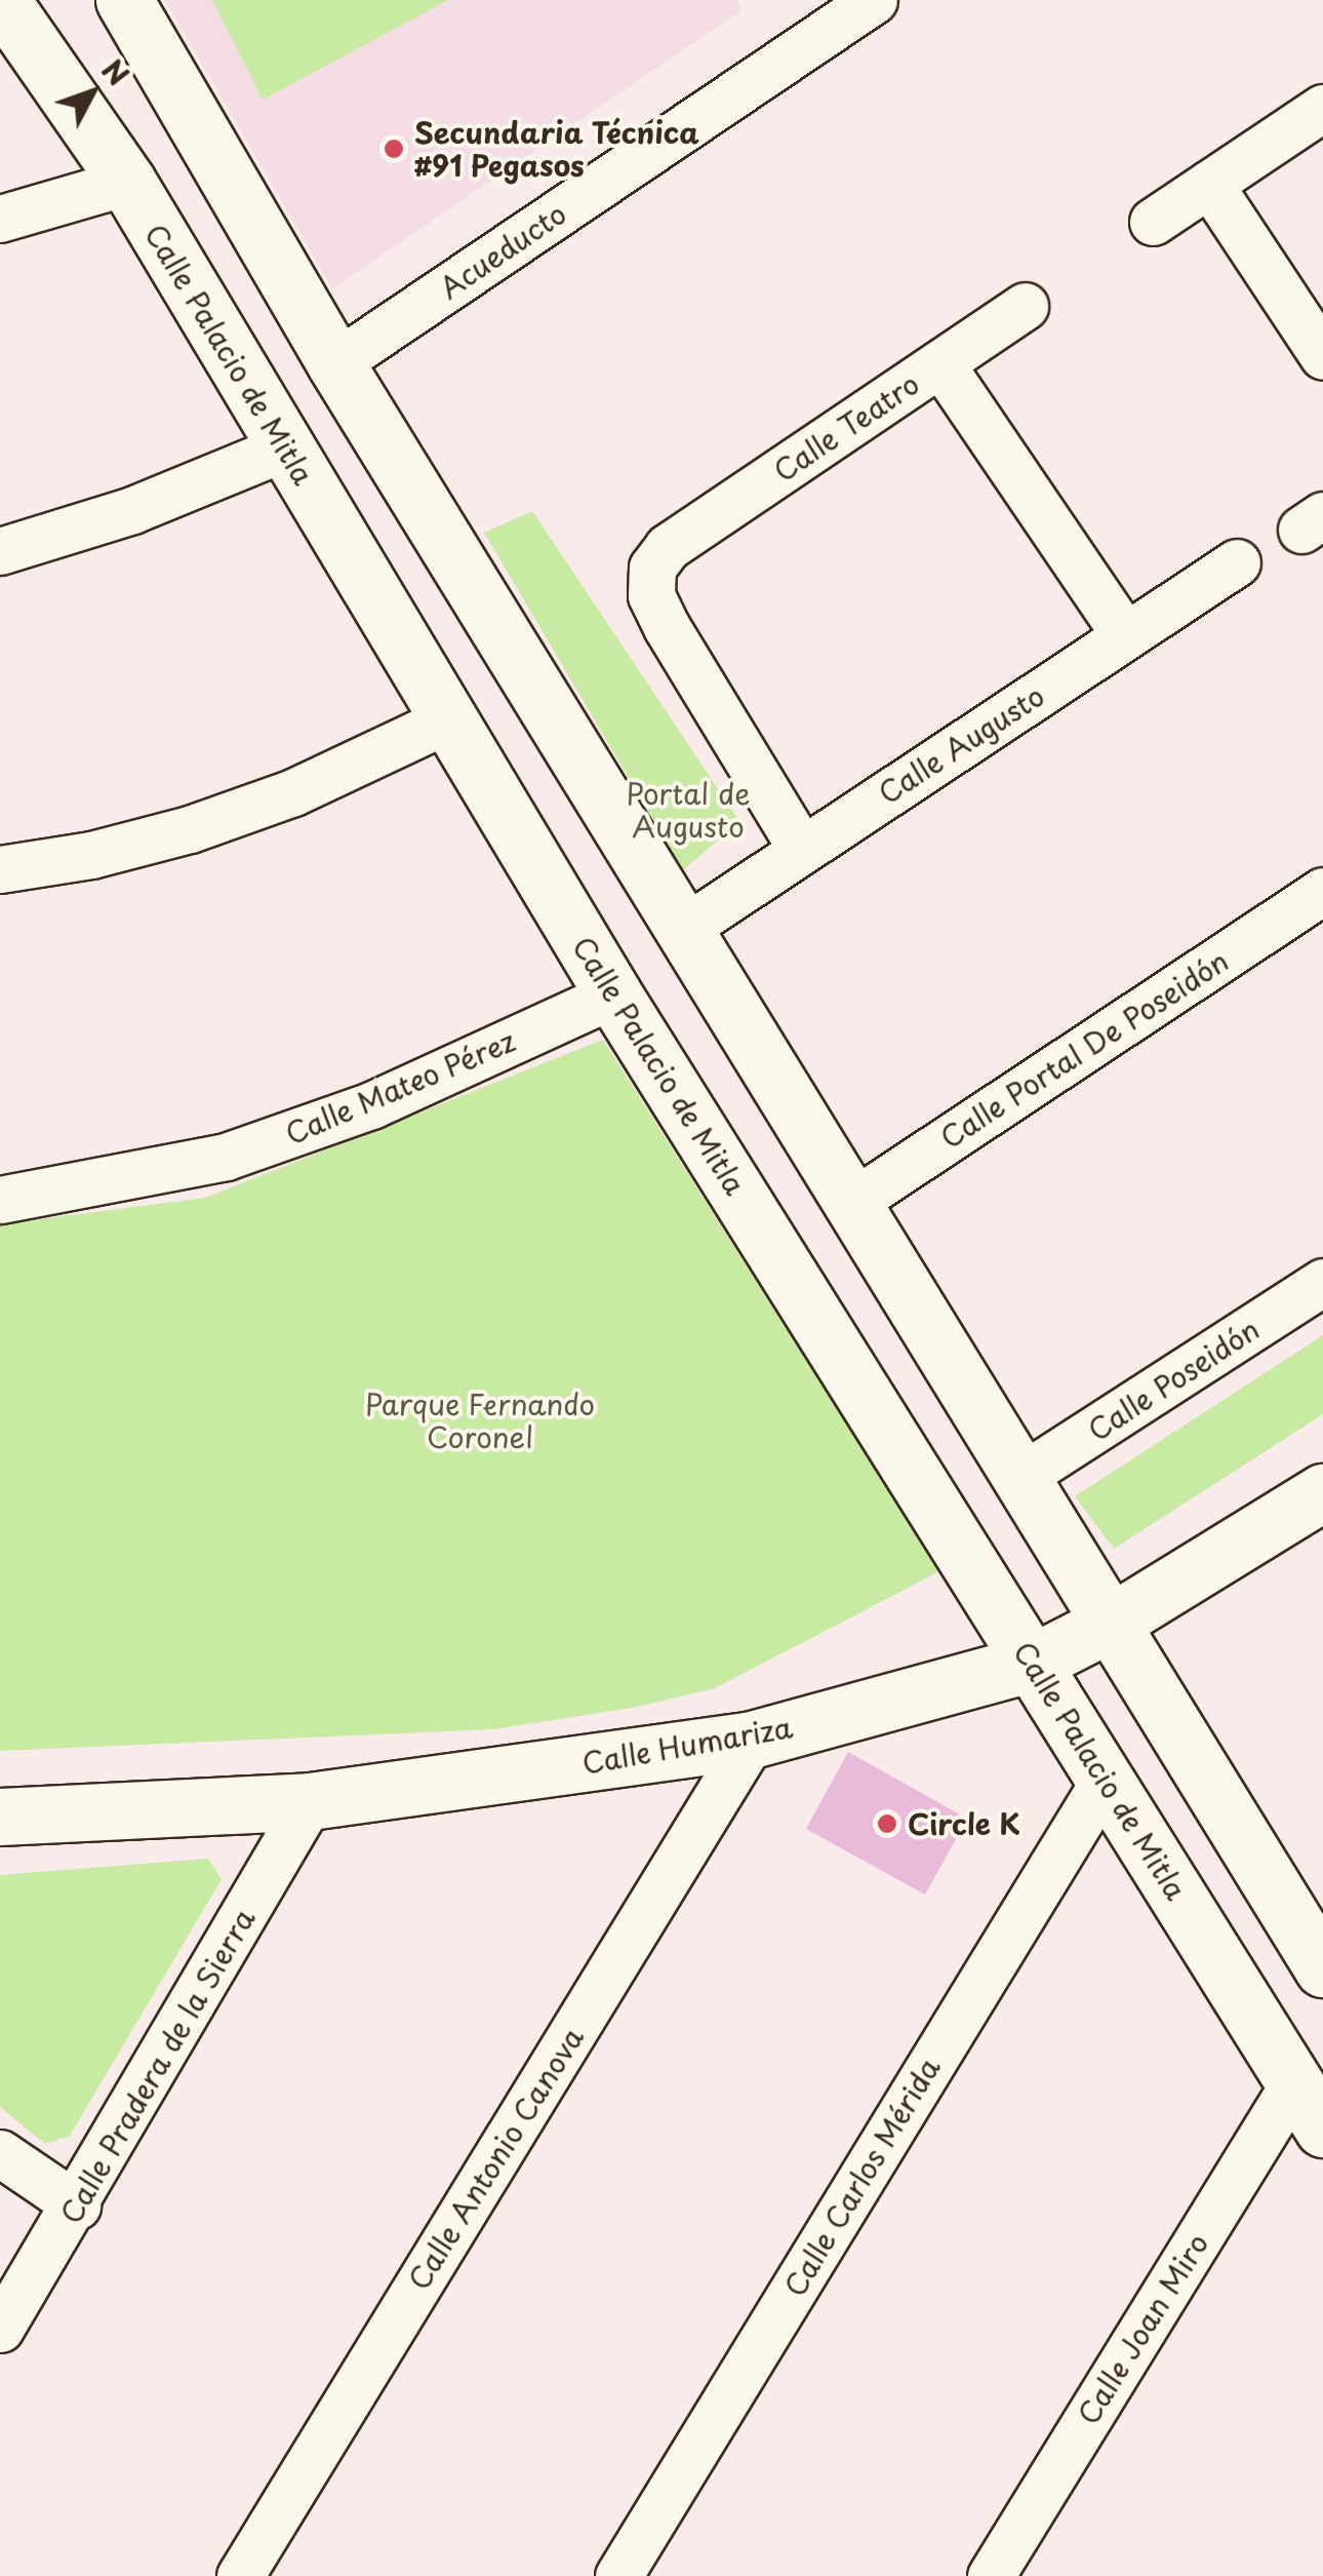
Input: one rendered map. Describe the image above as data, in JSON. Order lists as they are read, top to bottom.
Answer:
{
  "streets": {
    "main road": ["Calle Palacio de Mitla", "Calle Humariza"],
    "street": [
      "Acueducto",
      "Calle Teatro",
      "Calle Augusto",
      "Calle Portal De Poseidón",
      "Calle Mateo Pérez",
      "Calle Poseidón",
      "Calle Pradera de la Sierra",
      "Calle Antonio Canova",
      "Calle Carlos Mérida",
      "Calle Joan Miro"
    ]
  },
  "crossings": [
    ["Calle Palacio de Mitla", "Calle Mateo Pérez"],
    ["Calle Palacio de Mitla", "Calle Humariza"],
    ["Calle Palacio de Mitla", "Calle Carlos Mérida"],
    ["Calle Palacio de Mitla", "Calle Joan Miro"],
    ["Calle Teatro", "Calle Augusto"],
    ["Calle Humariza", "Calle Pradera de la Sierra"],
    ["Calle Humariza", "Calle Antonio Canova"]
  ],
  "parks": ["Portal de Augusto", "Parque Fernando Coronel"],
  "places": ["Secundaria Técnica #91 Pegasos", "Circle K"],
  "north": "top right"
}
